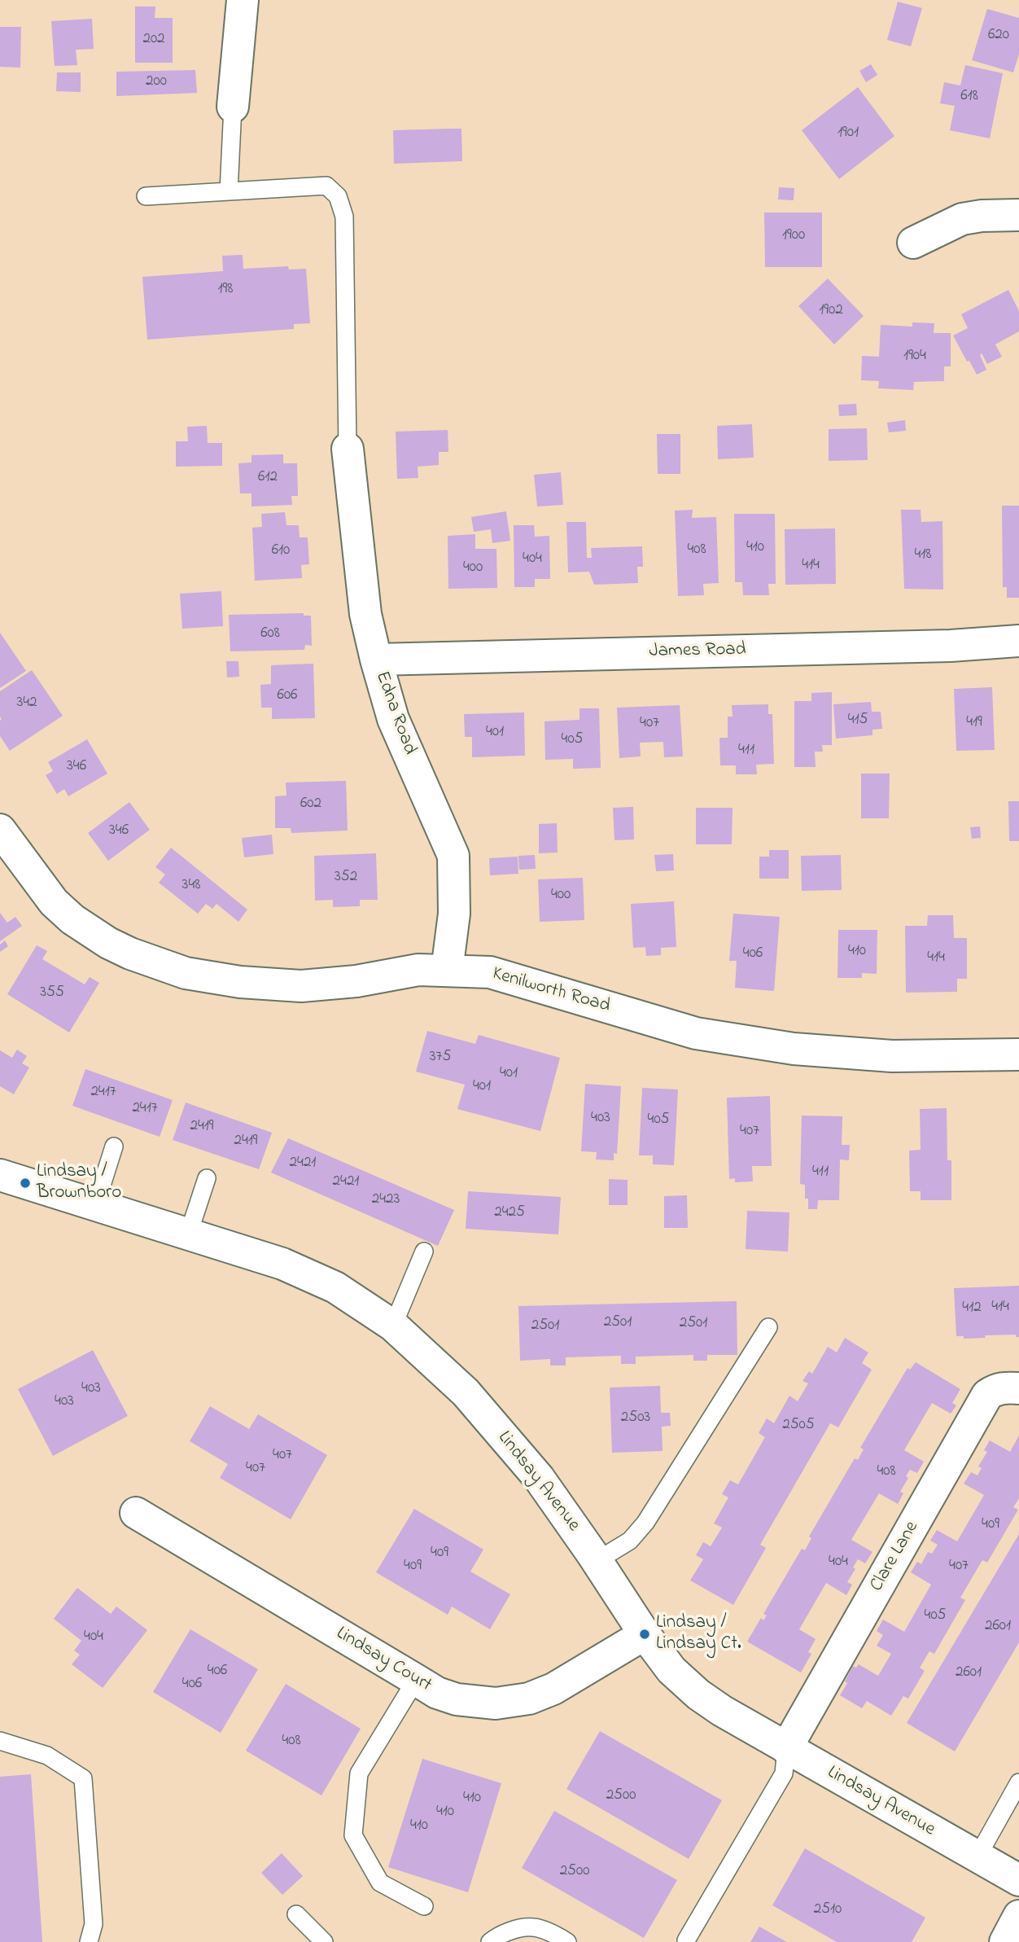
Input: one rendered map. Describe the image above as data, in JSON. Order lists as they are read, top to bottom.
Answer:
{
  "streets": {
    "street": [
      "James Road",
      "Edna Road",
      "Kenilworth Road",
      "Lindsay Avenue",
      "Clare Lane",
      "Lindsay Court"
    ]
  },
  "crossings": [
    ["James Road", "Edna Road"],
    ["Edna Road", "Kenilworth Road"],
    ["Lindsay Avenue", "Clare Lane"],
    ["Lindsay Avenue", "Lindsay Court"]
  ],
  "places": ["Lindsay / Brownboro", "Lindsay / Lindsay Ct."],
  "house_numbers": [
    "620",
    "202",
    "200",
    "618",
    "1901",
    "1900",
    "198",
    "1902",
    "1904",
    "612",
    "410",
    "408",
    "610",
    "418",
    "404",
    "414",
    "400",
    "608",
    "606",
    "342",
    "415",
    "419",
    "407",
    "401",
    "405",
    "411",
    "346",
    "602",
    "346",
    "352",
    "348",
    "400",
    "410",
    "406",
    "414",
    "355",
    "375",
    "401",
    "401",
    "2417",
    "2417",
    "403",
    "405",
    "2419",
    "407",
    "2419",
    "2421",
    "411",
    "2421",
    "2423",
    "2425",
    "414",
    "412",
    "2501",
    "2501",
    "2501",
    "403",
    "403",
    "2503",
    "2505",
    "407",
    "407",
    "408",
    "409",
    "409",
    "404",
    "409",
    "407",
    "405",
    "2601",
    "404",
    "406",
    "2601",
    "406",
    "408",
    "2500",
    "410",
    "410",
    "410",
    "2500",
    "2510"
  ]
}
